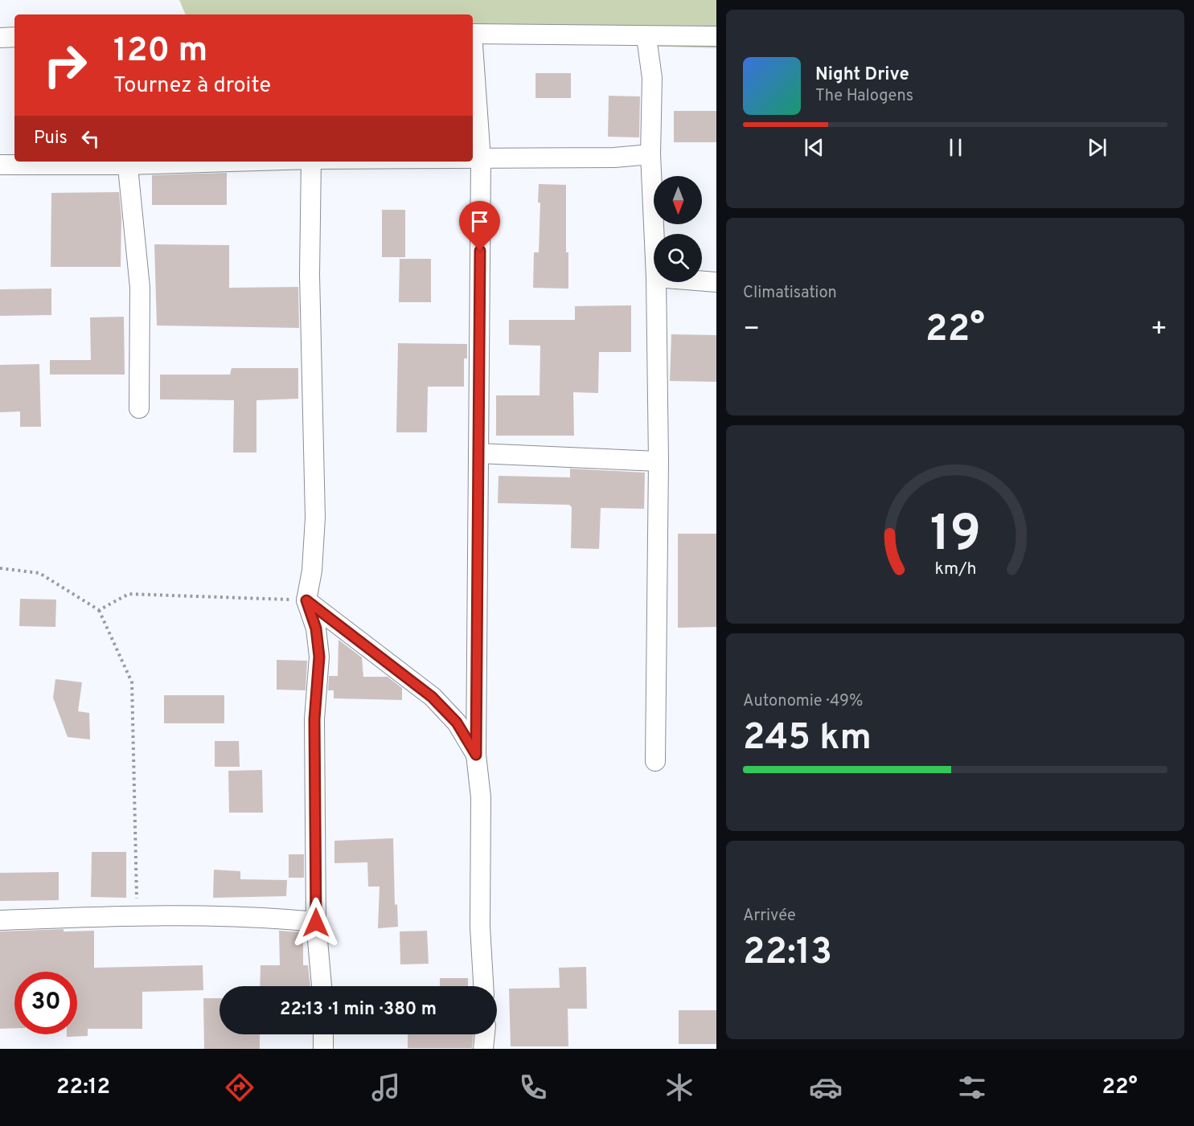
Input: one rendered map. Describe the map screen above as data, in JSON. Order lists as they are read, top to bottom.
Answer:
{
  "north": "bottom",
  "page": {
    "turn": ["120 m", "Tournez à droite"],
    "song": ["Night Drive", "The Halogens"],
    "then": "Puis",
    "tile": [
      "Climatisation",
      ["Autonomie · 49%", "245 km"],
      ["Arrivée", "22:13"]
    ],
    "heat": ["−", "22°", "+"],
    "limit": "30",
    "trip": "22:13 · 1 min · 380 m",
    "tabs": ["22:12", "22°"],
    "gauge": ["19", "km/h"]
  }
}
